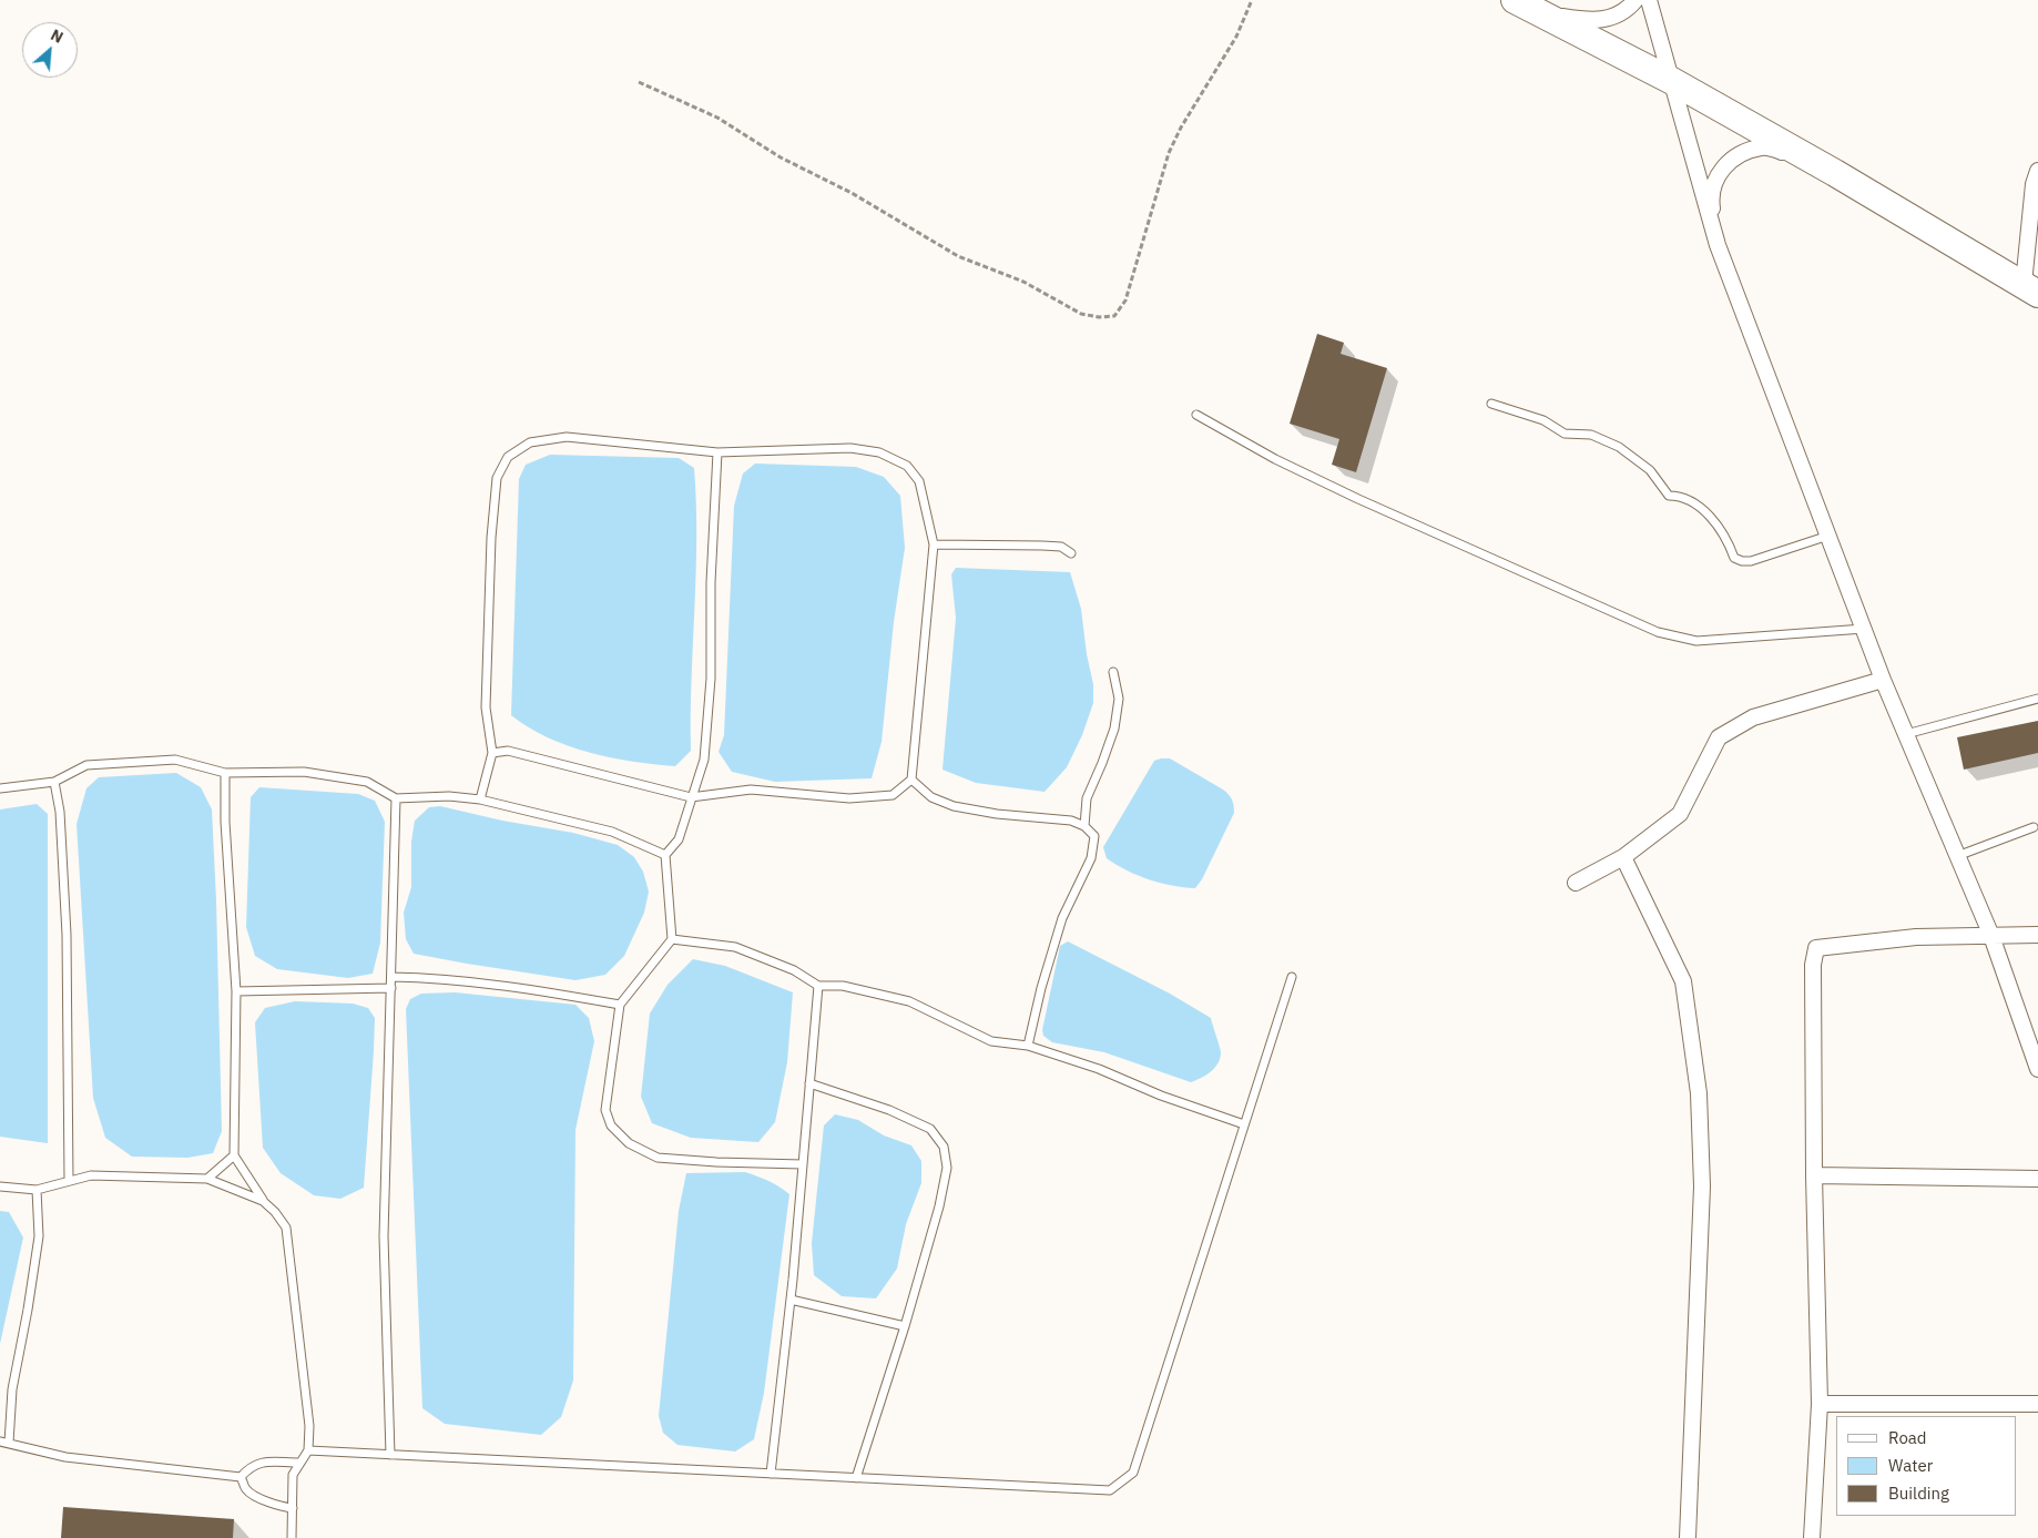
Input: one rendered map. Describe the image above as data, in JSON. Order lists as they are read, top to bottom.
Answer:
{
  "legend": ["Road", "Water", "Building"],
  "north": "top right"
}
